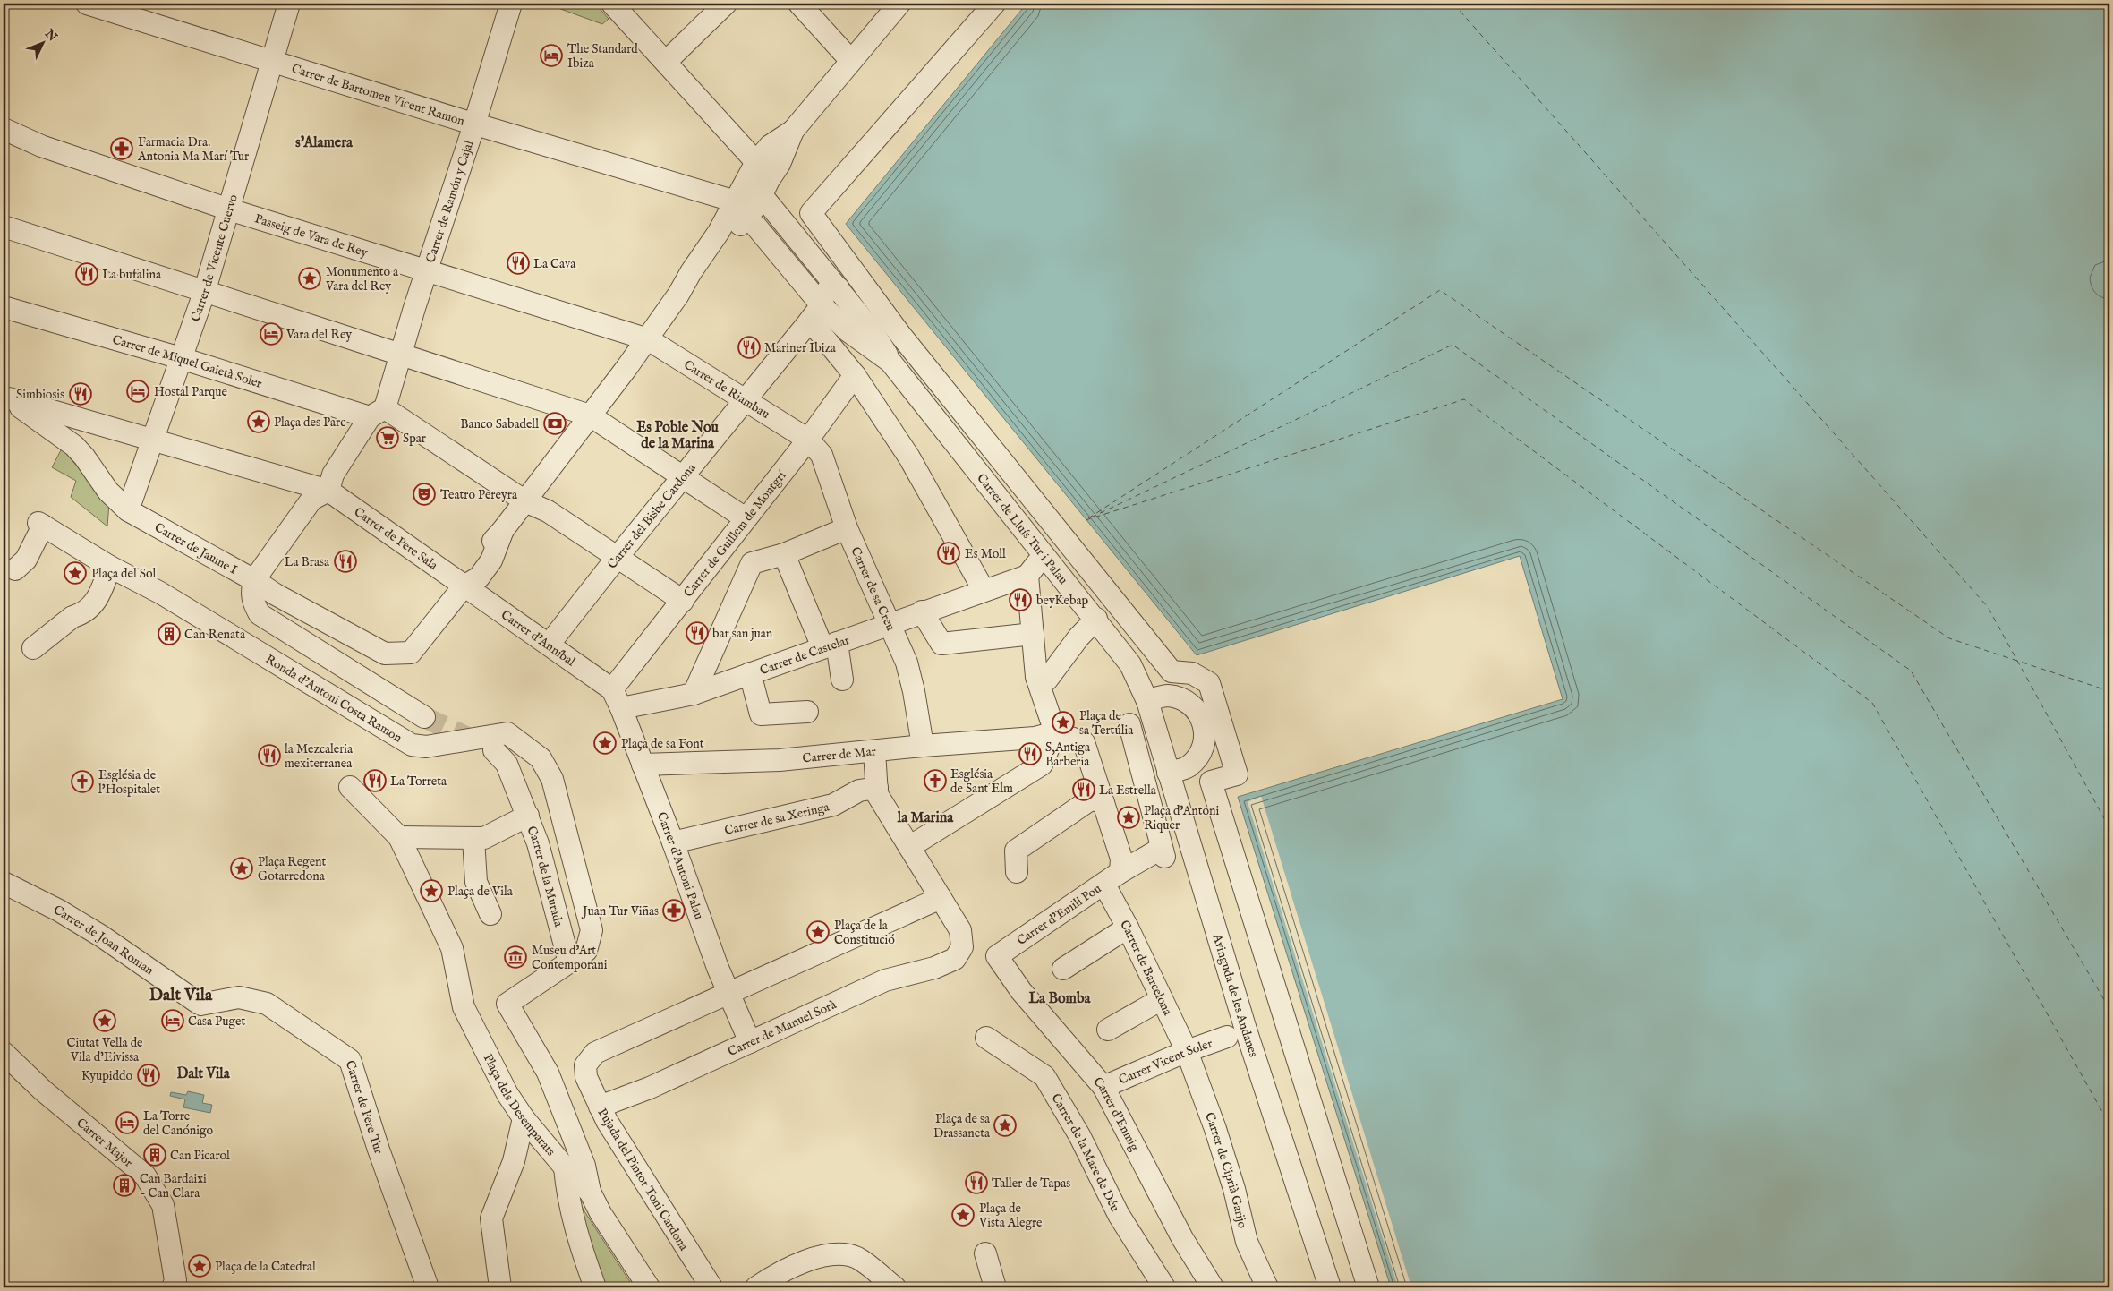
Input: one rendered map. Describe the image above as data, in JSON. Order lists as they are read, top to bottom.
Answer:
{
  "streets": {
    "street": [
      "Carrer de Bartomeu Vicent Ramon",
      "Carrer de Ramón y Cajal",
      "Passeig de Vara de Rey",
      "Carrer de Vicente Cuervo",
      "Carrer de Miquel Gaietà Soler",
      "Carrer de Riambau",
      "Carrer del Bisbe Cardona",
      "Carrer de Lluís Tur i Palau",
      "Carrer de Guillem de Montgrí",
      "Carrer de Pere Sala",
      "Carrer de Jaume I",
      "Carrer de sa Creu",
      "Carrer d'Anníbal",
      "Carrer de Castelar",
      "Ronda d'Antoni Costa Ramon",
      "Carrer de Mar",
      "Carrer de sa Xeringa",
      "Carrer d'Antoni Palau",
      "Carrer de la Murada",
      "Carrer d'Emili Pou",
      "Carrer de Joan Roman",
      "Carrer de Barcelona",
      "Avinguda de les Andanes",
      "Carrer de Manuel Sorà",
      "Carrer Vicent Soler",
      "Plaça dels Desemparats",
      "Carrer de Pere Tur",
      "Carrer d'Enmig",
      "Carrer Major",
      "Carrer de la Mare de Déu",
      "Carrer de Ciprià Garijo",
      "Pujada del Pintor Toni Cardona"
    ]
  },
  "crossings": [
    ["Carrer de Bartomeu Vicent Ramon", "Carrer de Ramón y Cajal"],
    ["Carrer de Bartomeu Vicent Ramon", "Carrer de Vicente Cuervo"],
    ["Carrer de Bartomeu Vicent Ramon", "Carrer de Lluís Tur i Palau"],
    ["Carrer de Ramón y Cajal", "Passeig de Vara de Rey"],
    ["Carrer de Ramón y Cajal", "Carrer de Miquel Gaietà Soler"],
    ["Carrer de Ramón y Cajal", "Carrer de Pere Sala"],
    ["Carrer de Ramón y Cajal", "Carrer de Jaume I"],
    ["Passeig de Vara de Rey", "Carrer de Vicente Cuervo"],
    ["Passeig de Vara de Rey", "Carrer de Riambau"],
    ["Carrer de Vicente Cuervo", "Carrer de Miquel Gaietà Soler"],
    ["Carrer de Vicente Cuervo", "Carrer de Jaume I"],
    ["Carrer de Miquel Gaietà Soler", "Carrer del Bisbe Cardona"],
    ["Carrer de Miquel Gaietà Soler", "Carrer de Guillem de Montgrí"],
    ["Carrer de Riambau", "Carrer del Bisbe Cardona"],
    ["Carrer de Riambau", "Carrer de Guillem de Montgrí"],
    ["Carrer de Riambau", "Carrer de sa Creu"],
    ["Carrer del Bisbe Cardona", "Carrer de Lluís Tur i Palau"],
    ["Carrer del Bisbe Cardona", "Carrer d'Anníbal"],
    ["Carrer de Lluís Tur i Palau", "Carrer de Guillem de Montgrí"],
    ["Carrer de Lluís Tur i Palau", "Carrer de Castelar"],
    ["Carrer de Lluís Tur i Palau", "Avinguda de les Andanes"],
    ["Carrer de Guillem de Montgrí", "Carrer de sa Creu"],
    ["Carrer de Guillem de Montgrí", "Carrer d'Anníbal"],
    ["Carrer de Guillem de Montgrí", "Carrer de Castelar"],
    ["Carrer de Guillem de Montgrí", "Carrer d'Antoni Palau"],
    ["Carrer de Pere Sala", "Carrer de Jaume I"],
    ["Carrer de Pere Sala", "Carrer d'Anníbal"],
    ["Carrer de Jaume I", "Carrer d'Anníbal"],
    ["Carrer de sa Creu", "Carrer de Castelar"],
    ["Carrer de sa Creu", "Carrer de Mar"],
    ["Carrer d'Anníbal", "Carrer de Castelar"],
    ["Carrer d'Anníbal", "Carrer d'Antoni Palau"],
    ["Carrer de Castelar", "Carrer d'Antoni Palau"],
    ["Ronda d'Antoni Costa Ramon", "Carrer de la Murada"],
    ["Carrer de Mar", "Carrer d'Antoni Palau"],
    ["Carrer de sa Xeringa", "Carrer d'Antoni Palau"],
    ["Carrer d'Antoni Palau", "Carrer de Manuel Sorà"],
    ["Carrer d'Antoni Palau", "Pujada del Pintor Toni Cardona"],
    ["Carrer d'Emili Pou", "Carrer de Barcelona"],
    ["Carrer d'Emili Pou", "Carrer d'Enmig"],
    ["Carrer de Joan Roman", "Carrer de Pere Tur"],
    ["Carrer de Barcelona", "Carrer Vicent Soler"],
    ["Carrer de Barcelona", "Carrer de Ciprià Garijo"],
    ["Carrer de Manuel Sorà", "Pujada del Pintor Toni Cardona"],
    ["Carrer Vicent Soler", "Carrer d'Enmig"],
    ["Carrer Vicent Soler", "Carrer de Ciprià Garijo"]
  ],
  "districts": [
    "s'Alamera",
    "Es Poble Nou de la Marina",
    "la Marina",
    "Dalt Vila",
    "La Bomba",
    "Dalt Vila"
  ],
  "places": {
    "hotel": [
      "The Standard Ibiza",
      "Vara del Rey",
      "Hostal Parque",
      "Casa Puget",
      "La Torre del Canónigo"
    ],
    "pharmacy": ["Farmacia Dra. Antonia Ma Marí Tur", "Juan Tur Viñas"],
    "restaurant": [
      "La Cava",
      "La bufalina",
      "Mariner Ibiza",
      "Simbiosis",
      "Es Moll",
      "La Brasa",
      "beyKebap",
      "bar san juan",
      "S,Antiga Barberia",
      "la Mezcaleria mexiterranea",
      "La Torreta",
      "La Estrella",
      "Kyupiddo",
      "Taller de Tapas"
    ],
    "place": [
      "Monumento a Vara del Rey",
      "Plaça des Parc",
      "Plaça del Sol",
      "Plaça de sa Tertúlia",
      "Plaça de sa Font",
      "Plaça d'Antoni Riquer",
      "Plaça Regent Gotarredona",
      "Plaça de Vila",
      "Plaça de la Constitució",
      "Ciutat Vella de Vila d'Eivissa",
      "Plaça de sa Drassaneta",
      "Plaça de Vista Alegre",
      "Plaça de la Catedral"
    ],
    "bank": ["Banco Sabadell"],
    "supermarket": ["Spar"],
    "theatre": ["Teatro Pereyra"],
    "building": ["Can Renata", "Can Picarol", "Can Bardaixi - Can Clara"],
    "church": ["Església de Sant Elm", "Església de l'Hospitalet"],
    "museum": ["Museu d'Art Contemporani"]
  },
  "north": "top right"
}
